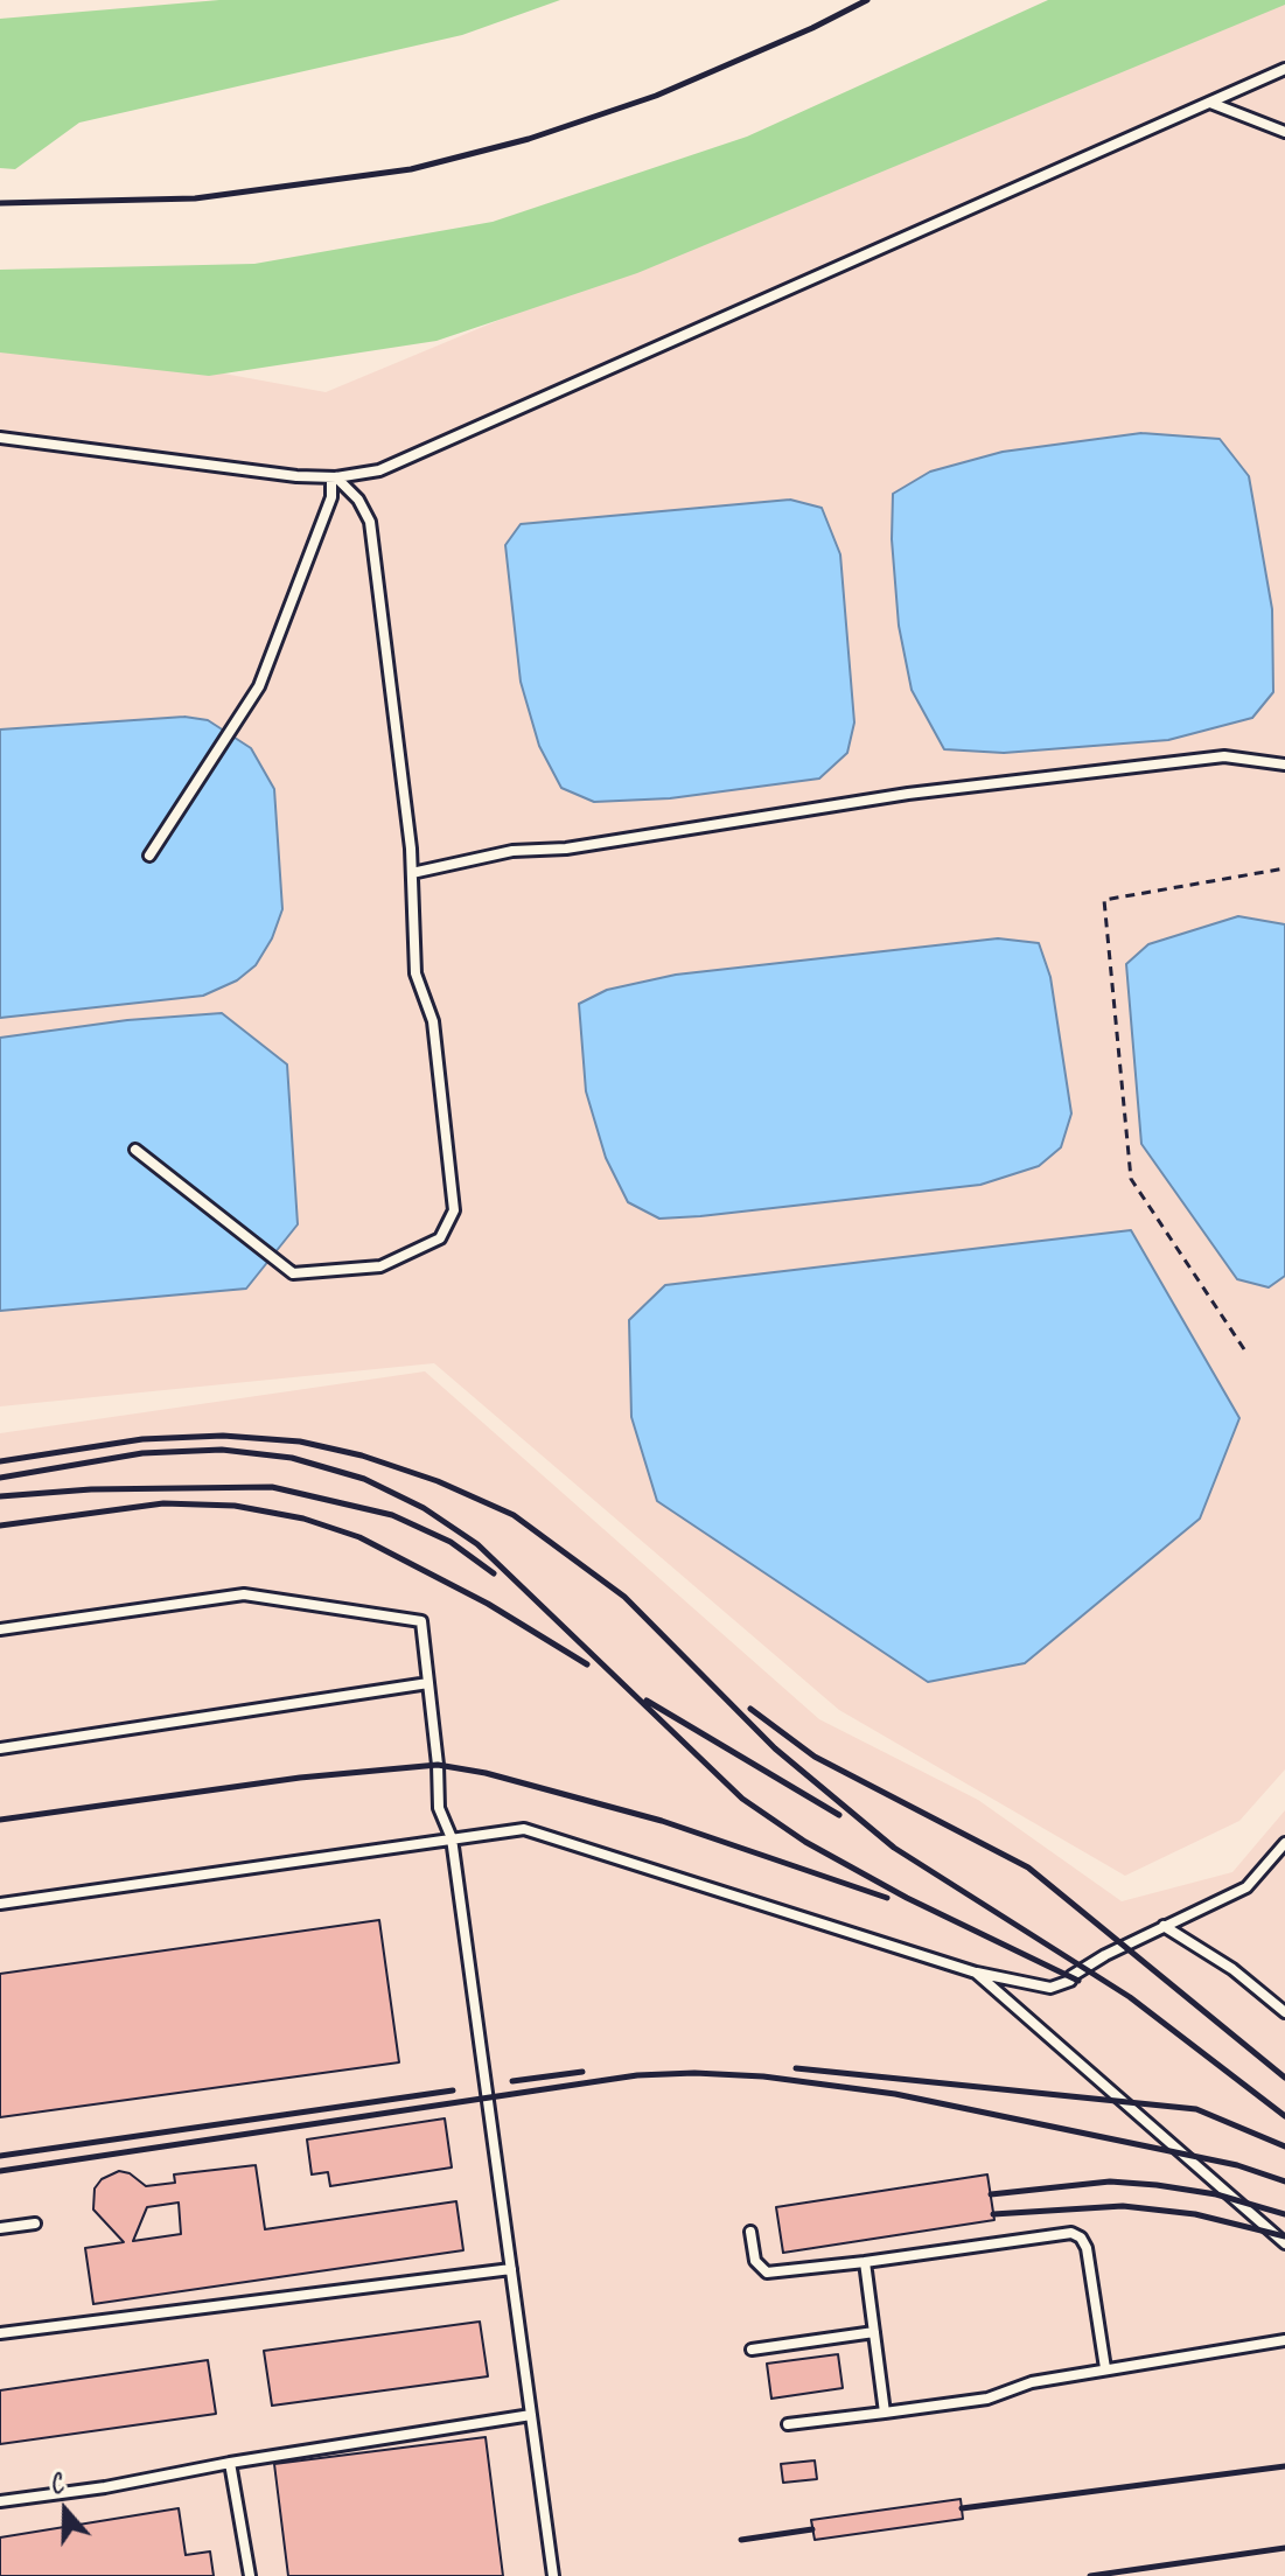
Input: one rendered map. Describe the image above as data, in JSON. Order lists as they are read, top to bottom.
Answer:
{
  "north": "top"
}
